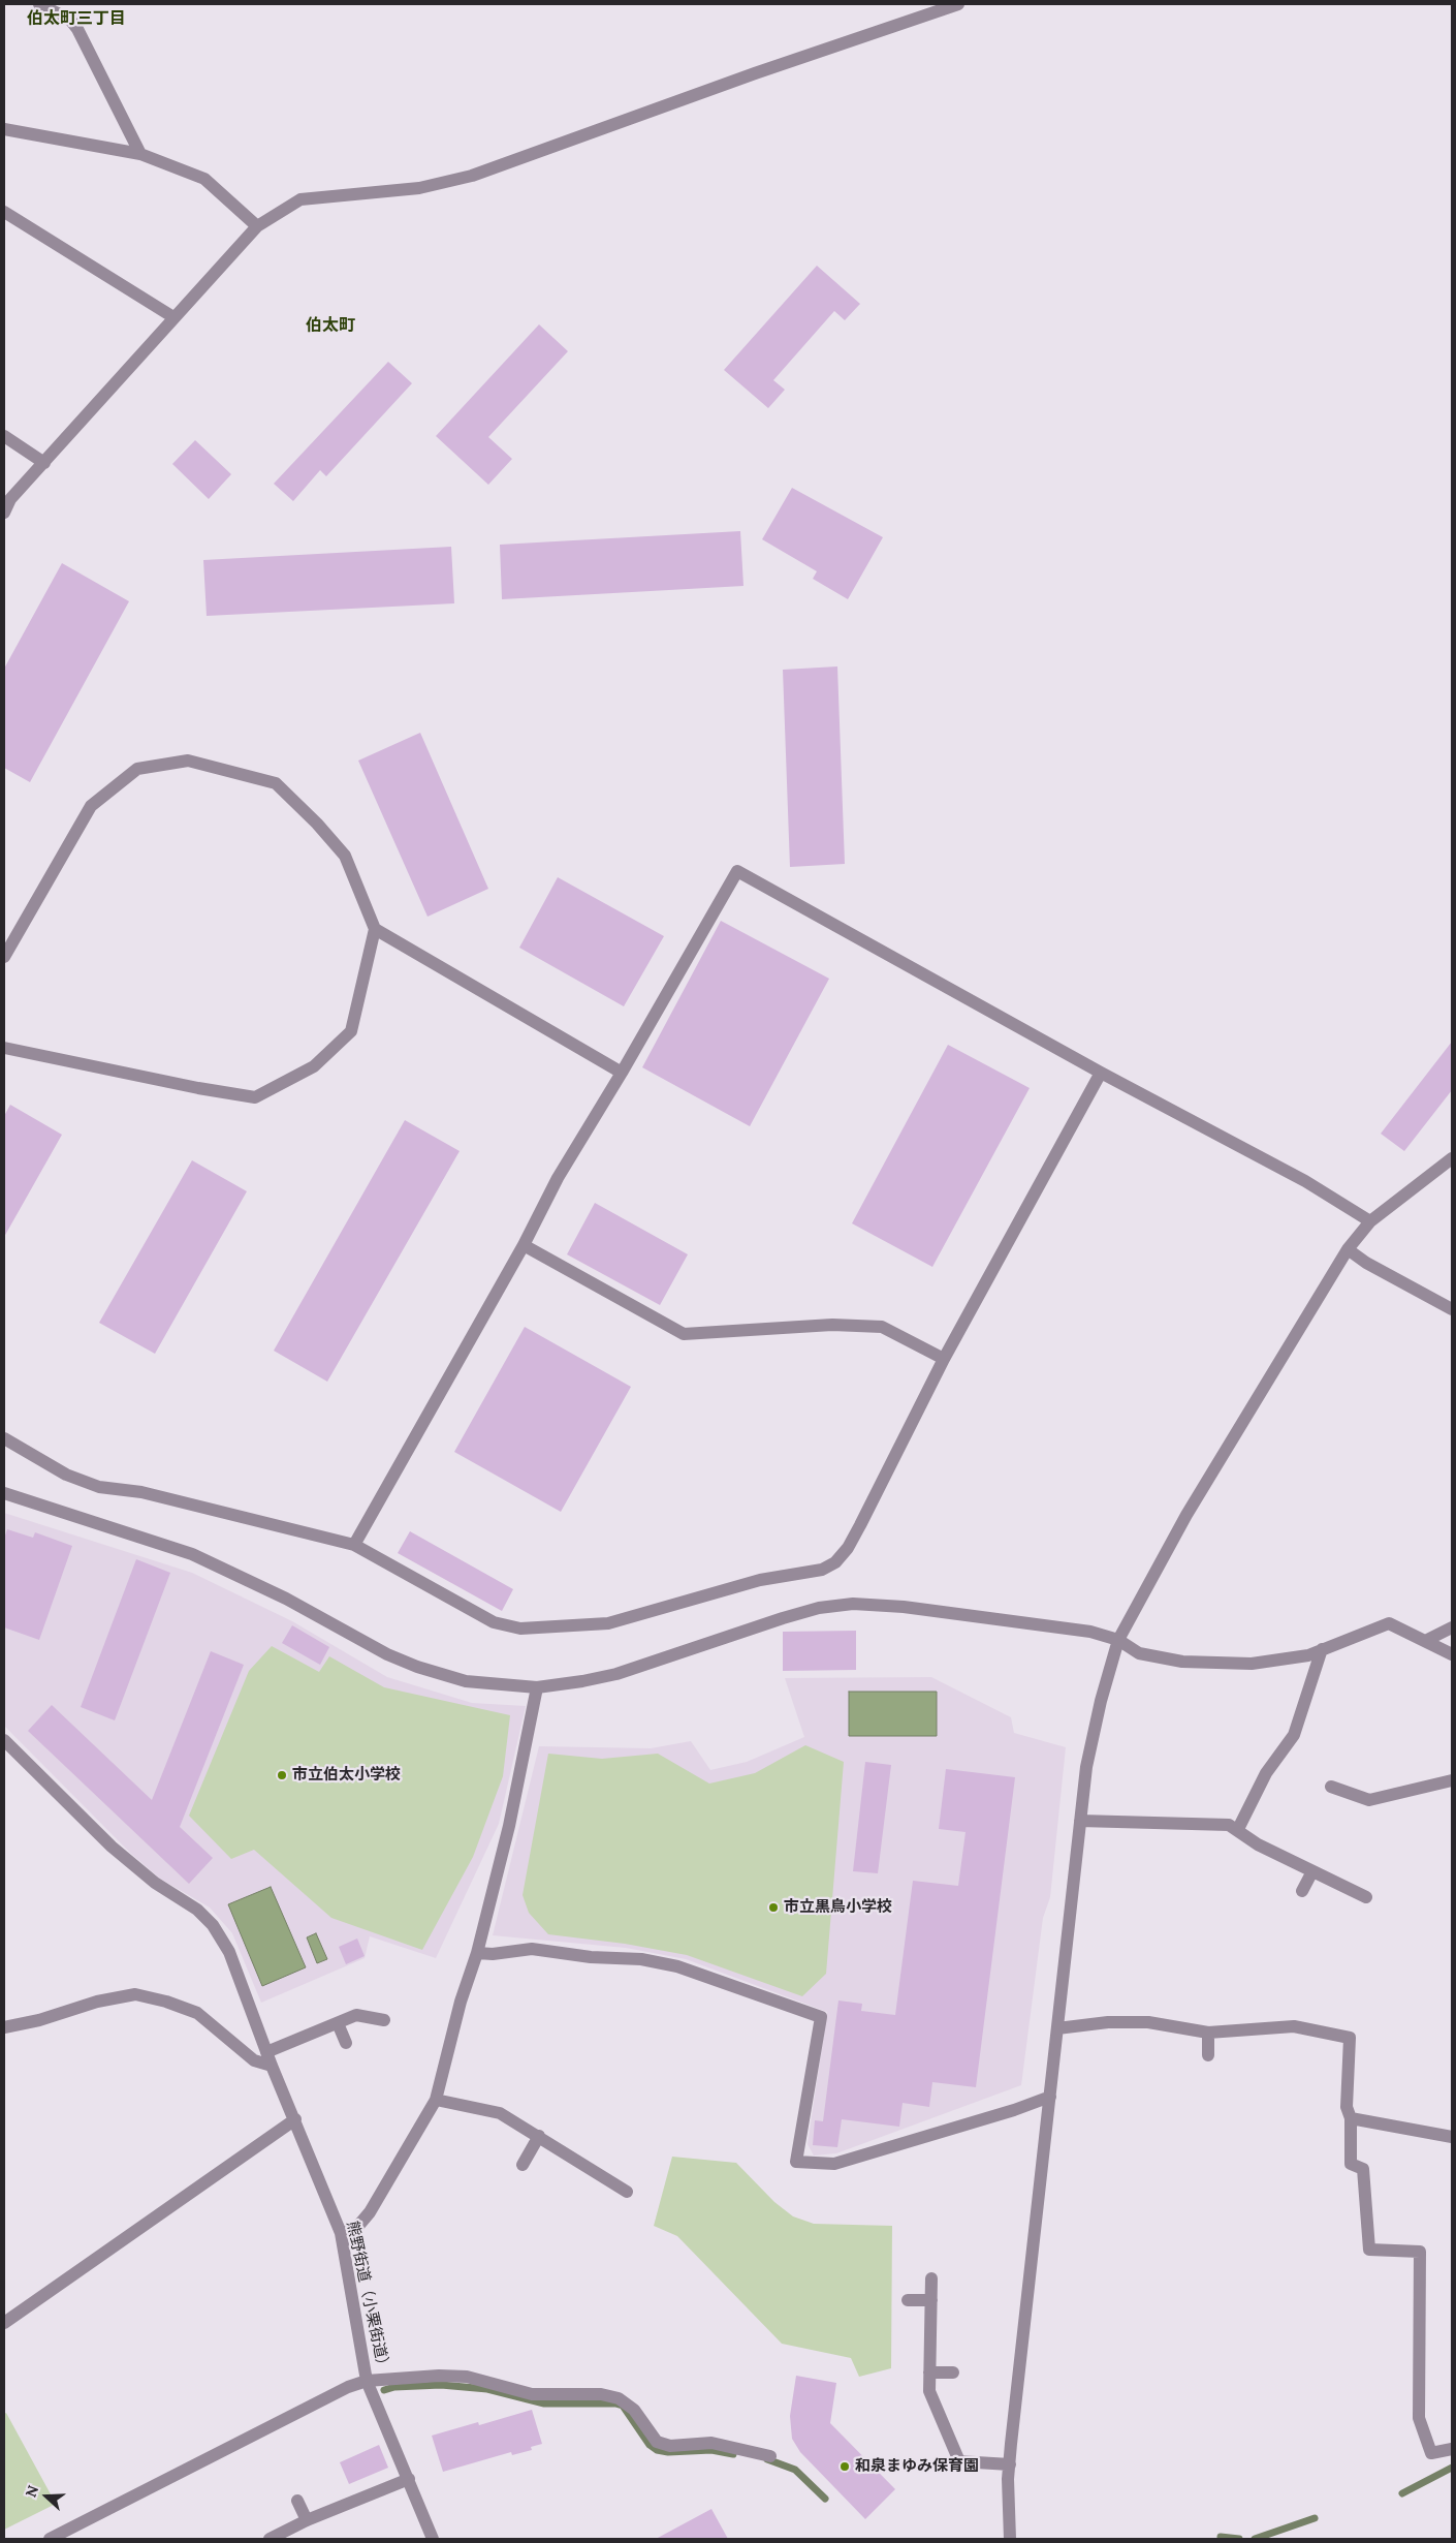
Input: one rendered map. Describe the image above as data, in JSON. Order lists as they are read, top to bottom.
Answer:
{
  "streets": {
    "street": ["熊野街道（小栗街道）"]
  },
  "districts": ["伯太町三丁目", "伯太町"],
  "places": ["市立伯太小学校", "市立黒鳥小学校", "和泉まゆみ保育園"],
  "north": "left"
}
